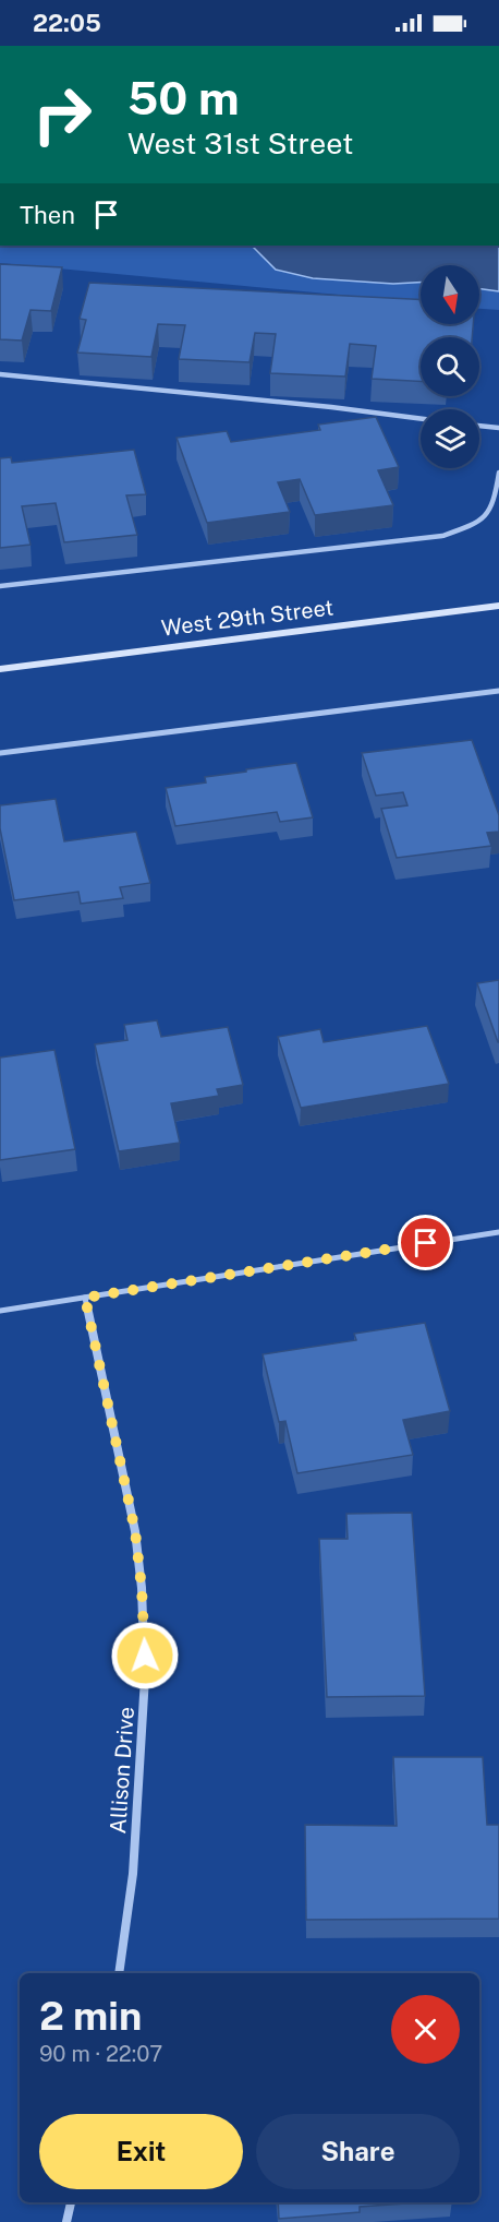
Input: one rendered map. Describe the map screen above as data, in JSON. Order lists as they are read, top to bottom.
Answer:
{
  "streets": {
    "main road": ["West 29th Street"],
    "street": ["Allison Drive"]
  },
  "north": "bottom",
  "page": {
    "status": "22:05",
    "turn": ["50 m", "West 31st Street"],
    "then": "Then",
    "heading": ["2 min", "90 m · 22:07"],
    "buttons": ["Exit", "Share"]
  }
}
